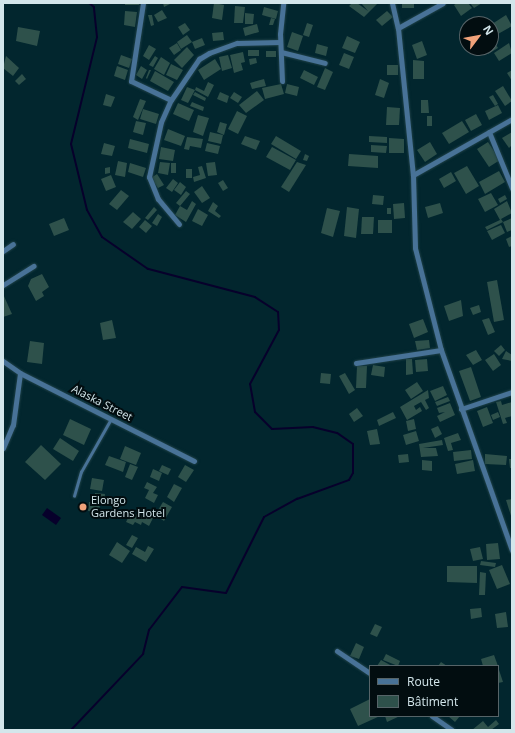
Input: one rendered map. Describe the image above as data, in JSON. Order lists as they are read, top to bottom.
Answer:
{
  "streets": {
    "street": ["Alaska Street"]
  },
  "places": ["Elongo Gardens Hotel"],
  "legend": ["Route", "Bâtiment"],
  "north": "top right"
}
